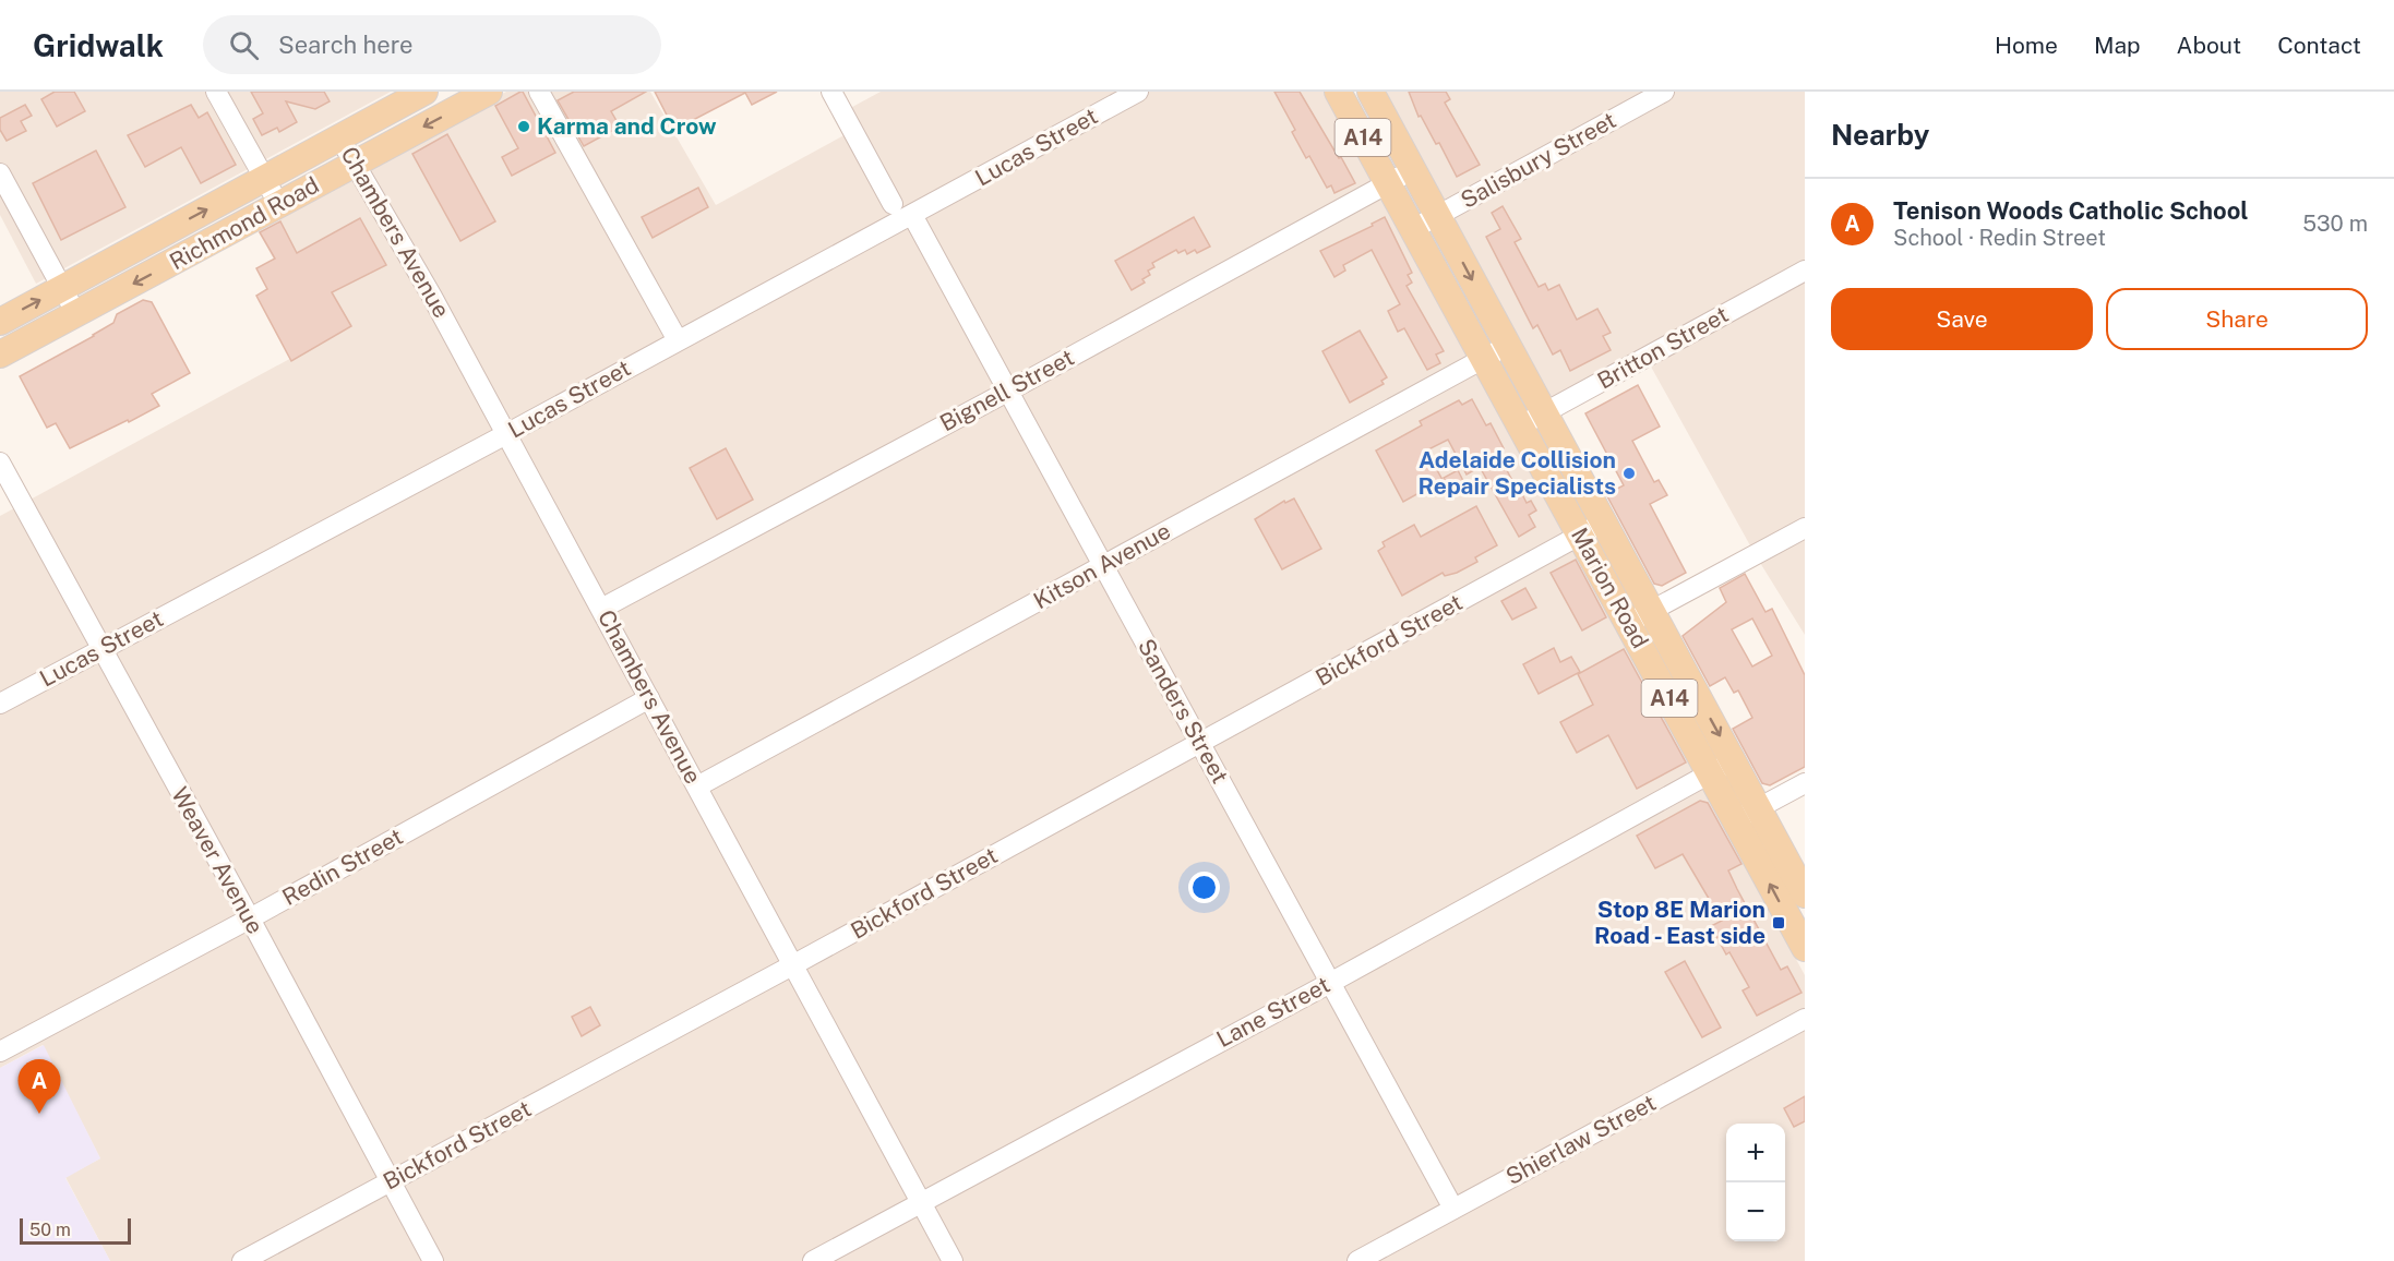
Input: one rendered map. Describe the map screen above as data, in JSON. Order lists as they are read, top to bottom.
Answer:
{
  "streets": {
    "main road": ["A14", "Richmond Road", "Marion Road"],
    "street": [
      "Lucas Street",
      "Salisbury Street",
      "Chambers Avenue",
      "Britton Street",
      "Bignell Street",
      "Kitson Avenue",
      "Bickford Street",
      "Sanders Street",
      "Weaver Avenue",
      "Redin Street",
      "Lane Street",
      "Shierlaw Street"
    ]
  },
  "crossings": [
    ["Lucas Street", "Chambers Avenue"],
    ["Lucas Street", "Sanders Street"],
    ["Lucas Street", "Weaver Avenue"],
    ["Salisbury Street", "Marion Road"],
    ["Richmond Road", "Chambers Avenue"],
    ["Chambers Avenue", "Bignell Street"],
    ["Chambers Avenue", "Kitson Avenue"],
    ["Chambers Avenue", "Bickford Street"],
    ["Chambers Avenue", "Redin Street"],
    ["Chambers Avenue", "Lane Street"],
    ["Britton Street", "Marion Road"],
    ["Bignell Street", "Marion Road"],
    ["Bignell Street", "Sanders Street"],
    ["Kitson Avenue", "Marion Road"],
    ["Kitson Avenue", "Sanders Street"],
    ["Marion Road", "Bickford Street"],
    ["Marion Road", "Lane Street"],
    ["Bickford Street", "Sanders Street"],
    ["Bickford Street", "Weaver Avenue"],
    ["Sanders Street", "Lane Street"],
    ["Sanders Street", "Shierlaw Street"],
    ["Weaver Avenue", "Redin Street"]
  ],
  "places": {
    "other": ["Karma and Crow", "Adelaide Collision Repair Specialists"],
    "transit": ["Stop 8E Marion Road - East side"]
  },
  "scale_bar": "50 m",
  "page": {
    "header": "Gridwalk",
    "search": "Search here",
    "nav": [
      "Home",
      "Map",
      "About",
      "Contact"
    ],
    "heading": "Nearby",
    "list": [
      {
        "mark": "A",
        "name": "Tenison Woods Catholic School",
        "note": "School · Redin Street",
        "value": "530 m"
      }
    ],
    "buttons": ["Save", "Share"],
    "pins": "A",
    "map_buttons": ["+", "−"],
    "scale": "50 m"
  }
}
